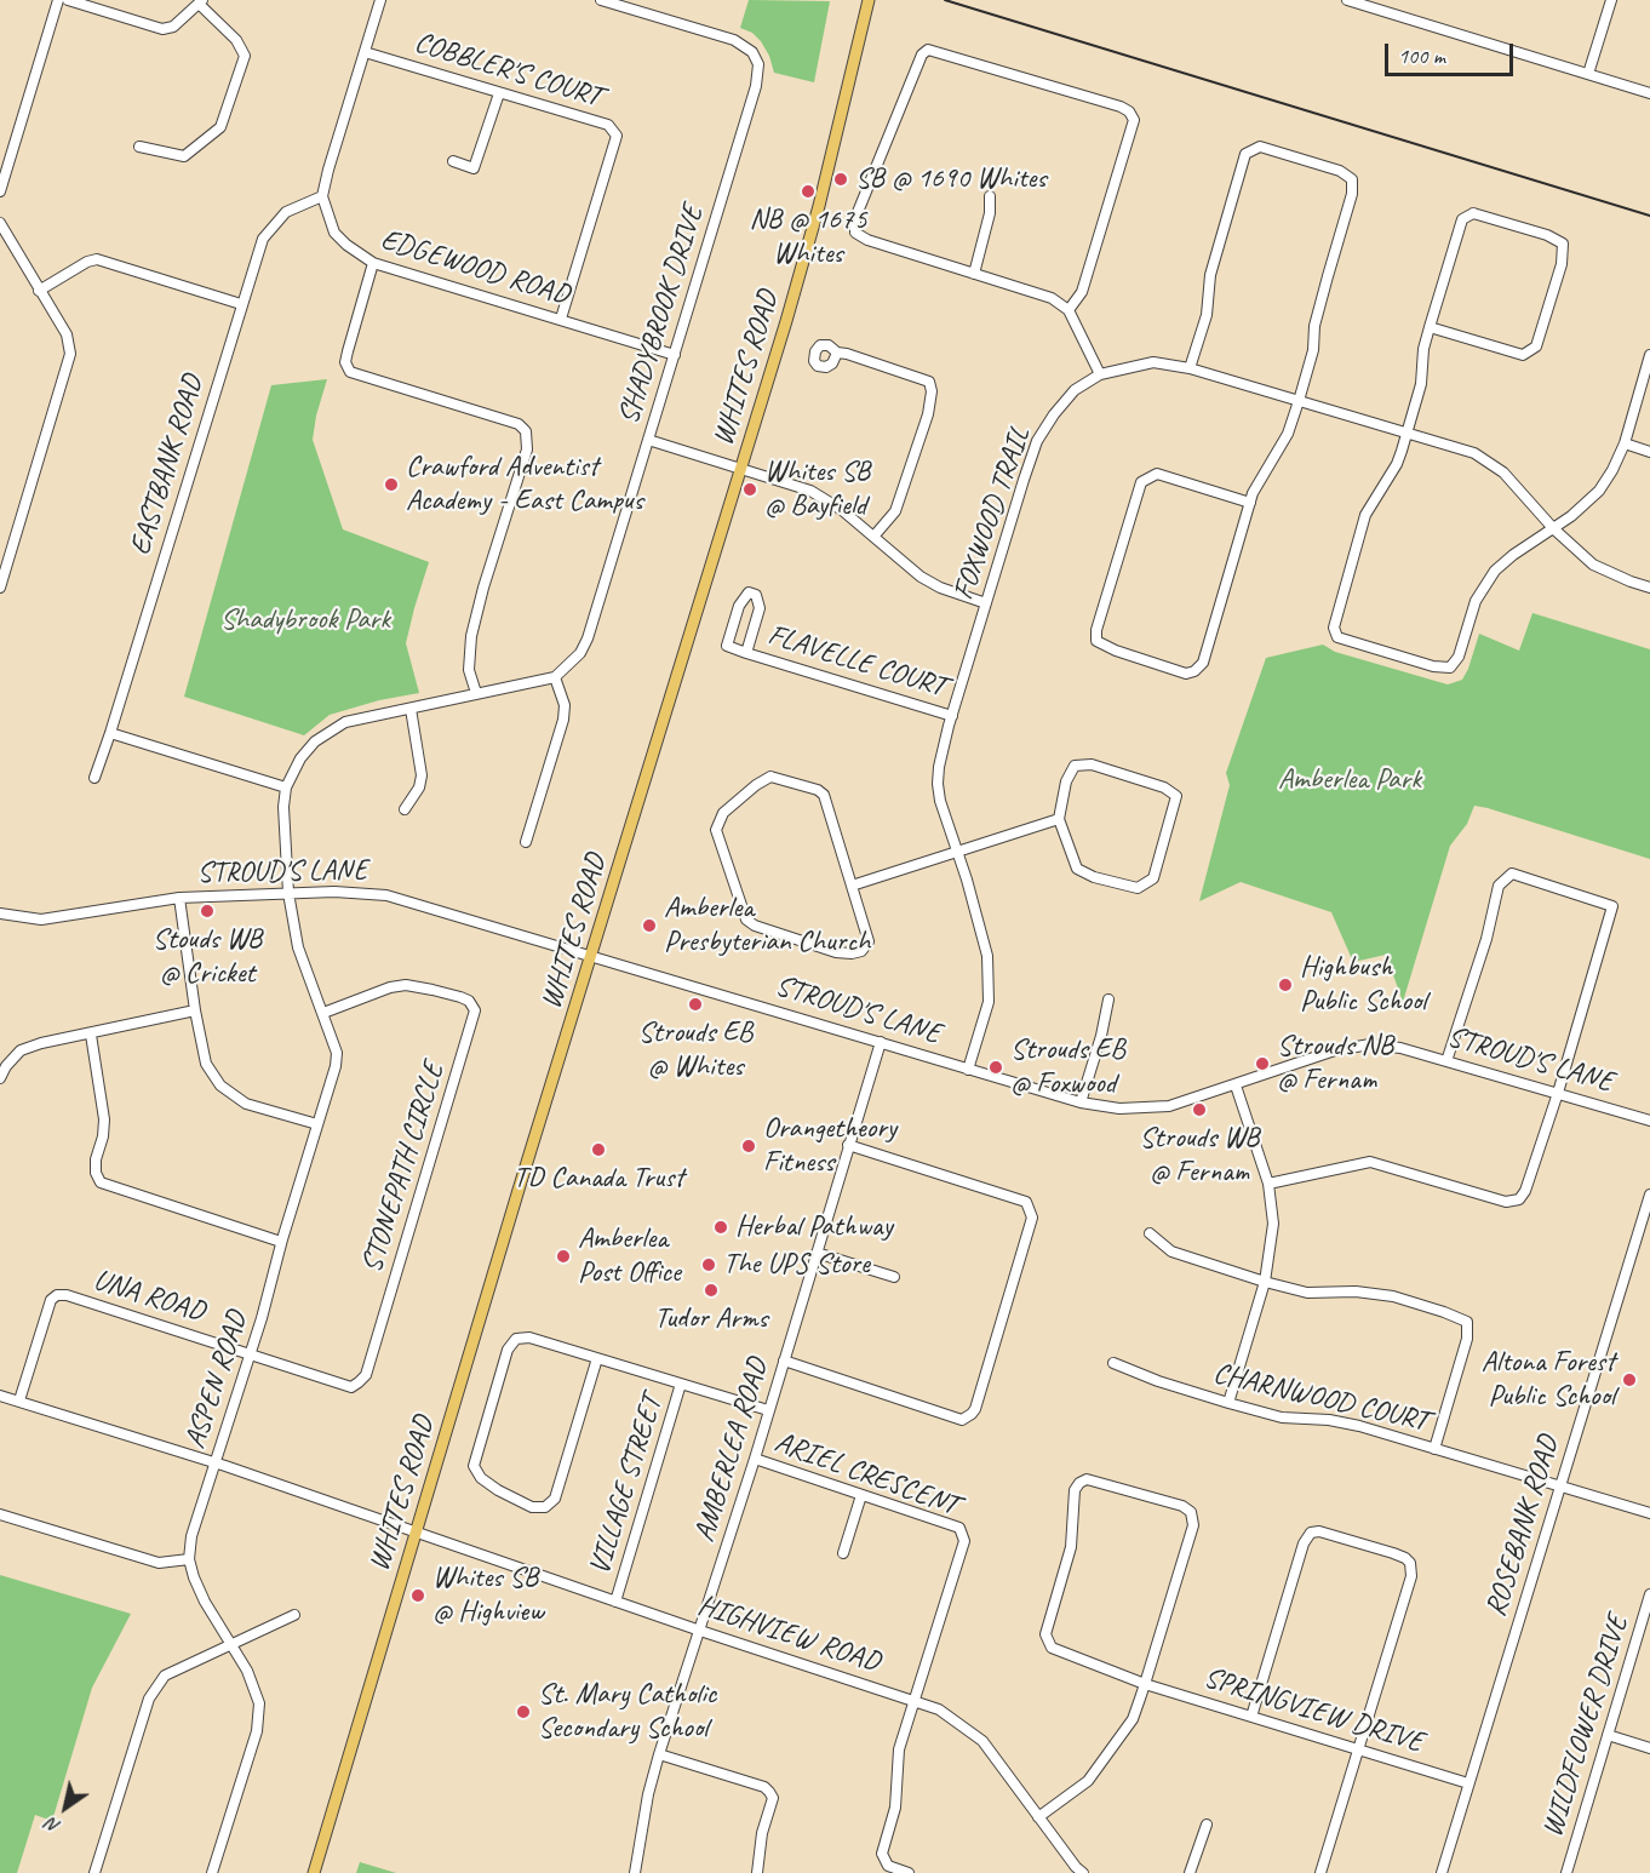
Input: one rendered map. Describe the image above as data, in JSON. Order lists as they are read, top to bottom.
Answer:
{
  "streets": {
    "main road": ["WHITES ROAD"],
    "street": [
      "COBBLER'S COURT",
      "EDGEWOOD ROAD",
      "SHADYBROOK DRIVE",
      "EASTBANK ROAD",
      "FOXWOOD TRAIL",
      "FLAVELLE COURT",
      "STROUD'S LANE",
      "STONEPATH CIRCLE",
      "UNA ROAD",
      "ASPEN ROAD",
      "CHARNWOOD COURT",
      "AMBERLEA ROAD",
      "ARIEL CRESCENT",
      "VILLAGE STREET",
      "ROSEBANK ROAD",
      "HIGHVIEW ROAD",
      "SPRINGVIEW DRIVE",
      "WILDFLOWER DRIVE"
    ]
  },
  "crossings": [
    ["COBBLER'S COURT", "EDGEWOOD ROAD"],
    ["EDGEWOOD ROAD", "SHADYBROOK DRIVE"],
    ["EDGEWOOD ROAD", "EASTBANK ROAD"],
    ["WHITES ROAD", "STROUD'S LANE"],
    ["WHITES ROAD", "HIGHVIEW ROAD"],
    ["FOXWOOD TRAIL", "FLAVELLE COURT"],
    ["FOXWOOD TRAIL", "STROUD'S LANE"],
    ["STROUD'S LANE", "ASPEN ROAD"],
    ["STROUD'S LANE", "AMBERLEA ROAD"],
    ["STONEPATH CIRCLE", "UNA ROAD"],
    ["STONEPATH CIRCLE", "ASPEN ROAD"],
    ["UNA ROAD", "ASPEN ROAD"],
    ["UNA ROAD", "HIGHVIEW ROAD"],
    ["ASPEN ROAD", "HIGHVIEW ROAD"],
    ["CHARNWOOD COURT", "ROSEBANK ROAD"],
    ["AMBERLEA ROAD", "ARIEL CRESCENT"],
    ["AMBERLEA ROAD", "HIGHVIEW ROAD"],
    ["ARIEL CRESCENT", "HIGHVIEW ROAD"],
    ["VILLAGE STREET", "HIGHVIEW ROAD"],
    ["ROSEBANK ROAD", "SPRINGVIEW DRIVE"]
  ],
  "parks": ["Shadybrook Park", "Amberlea Park"],
  "places": [
    "SB @ 1690 Whites",
    "NB @ 1675 Whites",
    "Crawford Adventist Academy - East Campus",
    "Whites SB @ Bayfield",
    "Stouds WB @ Cricket",
    "Amberlea Presbyterian Church",
    "Highbush Public School",
    "Strouds EB @ Whites",
    "Strouds NB @ Fernam",
    "Strouds EB @ Foxwood",
    "Strouds WB @ Fernam",
    "Orangetheory Fitness",
    "TD Canada Trust",
    "Herbal Pathway",
    "Amberlea Post Office",
    "The UPS Store",
    "Tudor Arms",
    "Altona Forest Public School",
    "Whites SB @ Highview",
    "St. Mary Catholic Secondary School"
  ],
  "scale_bar": "100 m",
  "north": "bottom left"
}
